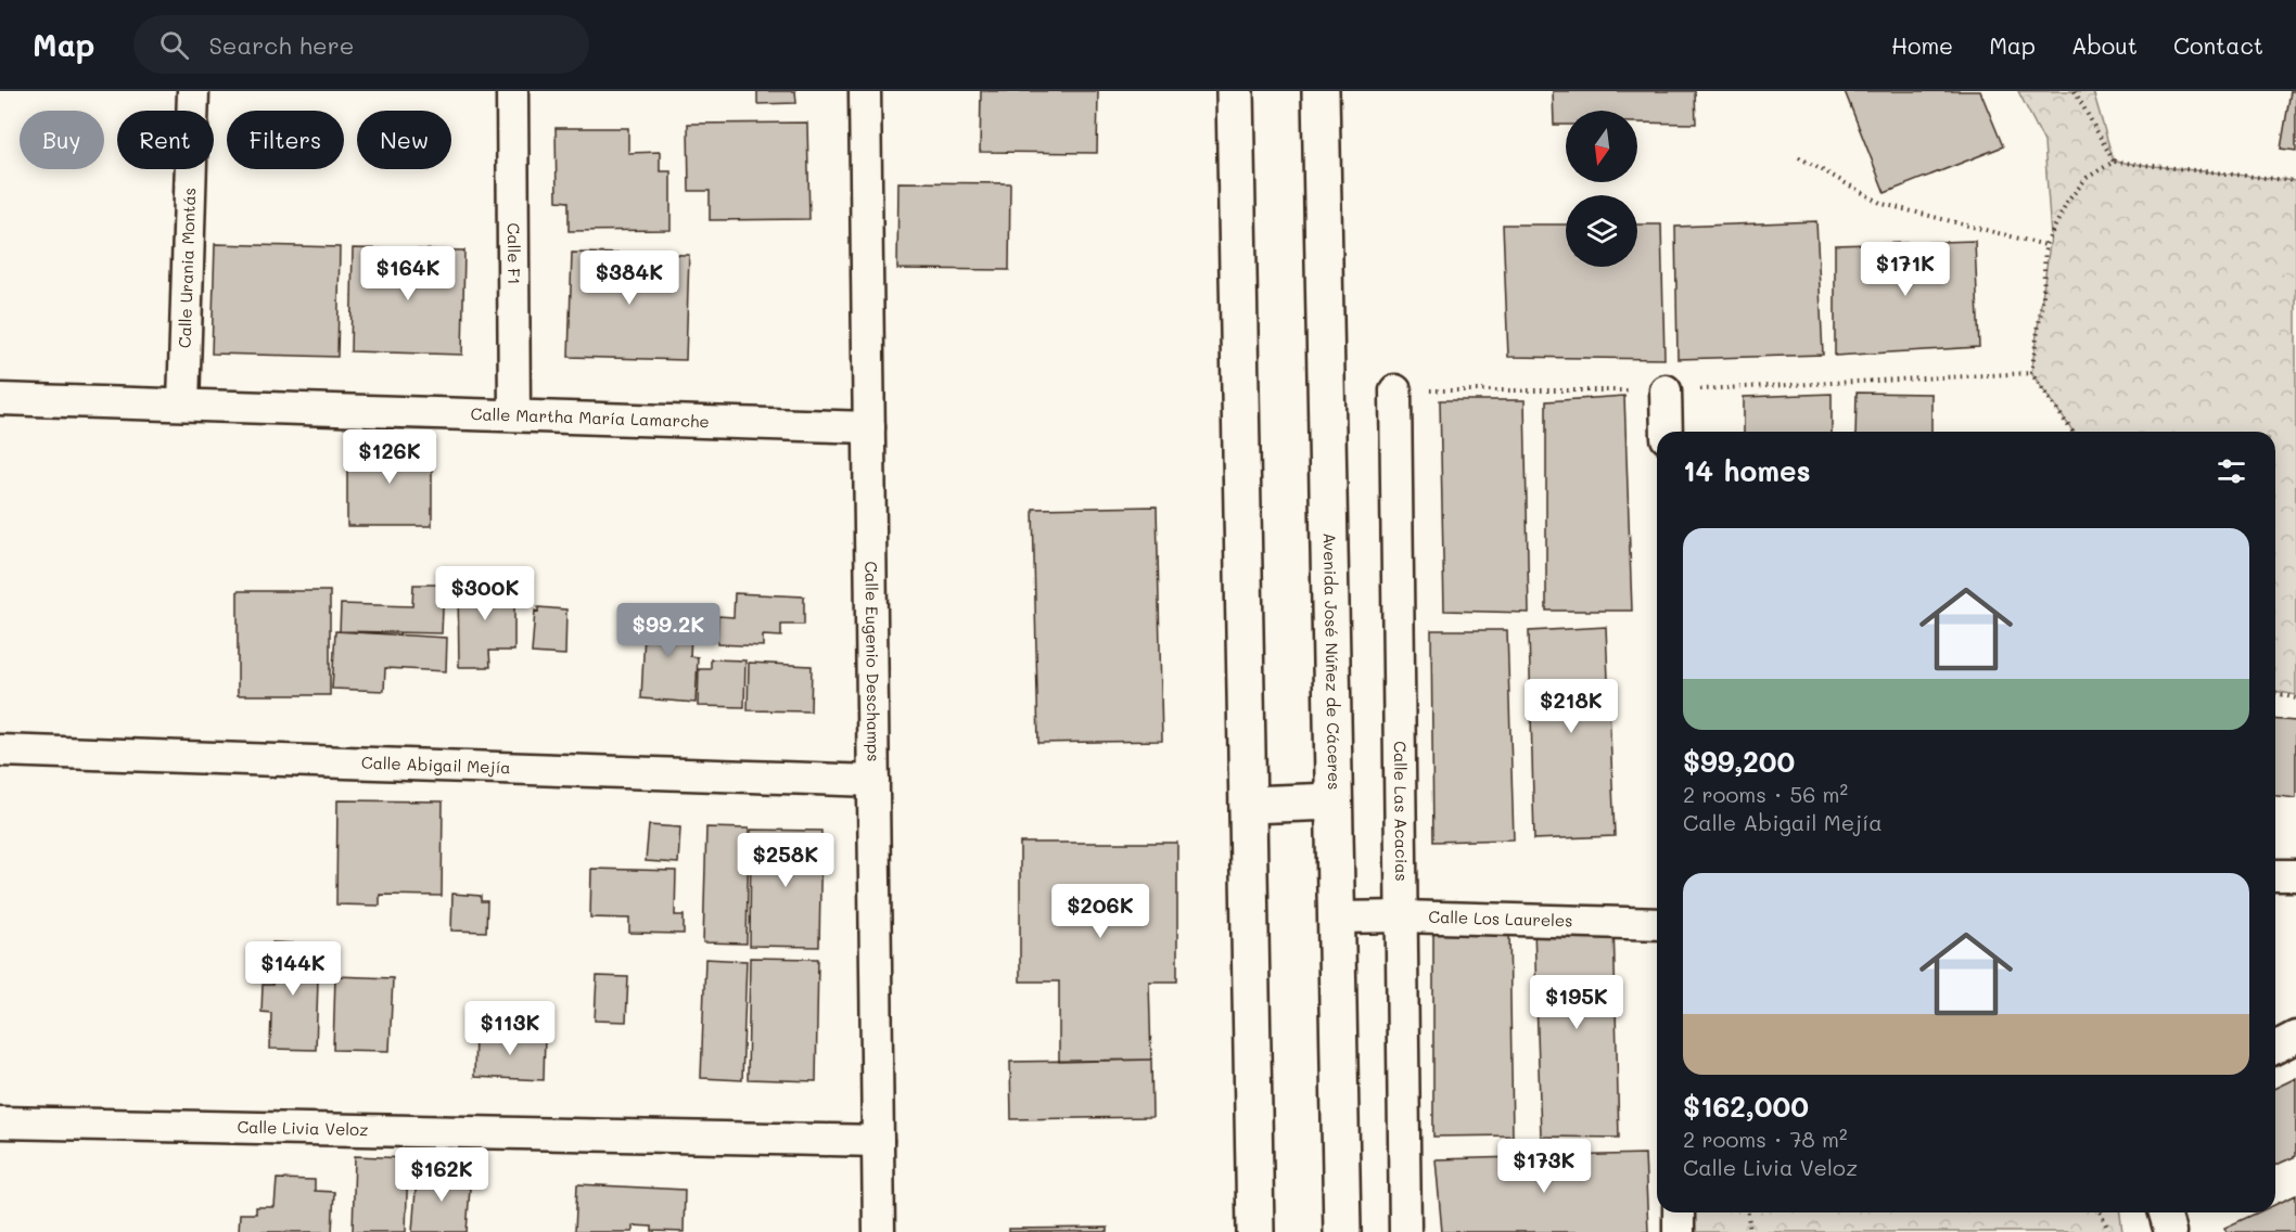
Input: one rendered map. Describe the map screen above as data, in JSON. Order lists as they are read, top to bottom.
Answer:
{
  "streets": {
    "main road": ["Avenida José Núñez de Cáceres"],
    "street": [
      "Calle F1",
      "Calle Urania Montás",
      "Calle Martha María Lamarche",
      "Calle Eugenio Deschamps",
      "Calle Abigail Mejía",
      "Calle Las Acacias",
      "Calle Los Laureles",
      "Calle Livia Veloz"
    ]
  },
  "crossings": [
    ["Calle F1", "Calle Martha María Lamarche"],
    ["Calle Urania Montás", "Calle Martha María Lamarche"],
    ["Calle Martha María Lamarche", "Calle Eugenio Deschamps"],
    ["Calle Eugenio Deschamps", "Calle Abigail Mejía"],
    ["Calle Eugenio Deschamps", "Calle Livia Veloz"],
    ["Avenida José Núñez de Cáceres", "Calle Los Laureles"],
    ["Calle Las Acacias", "Calle Los Laureles"]
  ],
  "north": "bottom",
  "page": {
    "header": "Map",
    "search": "Search here",
    "nav": [
      "Home",
      "Map",
      "About",
      "Contact"
    ],
    "chip": [
      "Buy",
      "Rent",
      "Filters",
      "New"
    ],
    "price": [
      "$171K",
      "$164K",
      "$384K",
      "$126K",
      "$300K",
      "$99.2K",
      "$218K",
      "$258K",
      "$206K",
      "$144K",
      "$195K",
      "$113K",
      "$173K",
      "$162K"
    ],
    "heading": "14 homes",
    "list": [
      {
        "name": "$99,200",
        "note": "2 rooms · 56 m² · Calle Abigail Mejía"
      },
      {
        "name": "$162,000",
        "note": "2 rooms · 78 m² · Calle Livia Veloz"
      }
    ]
  }
}
